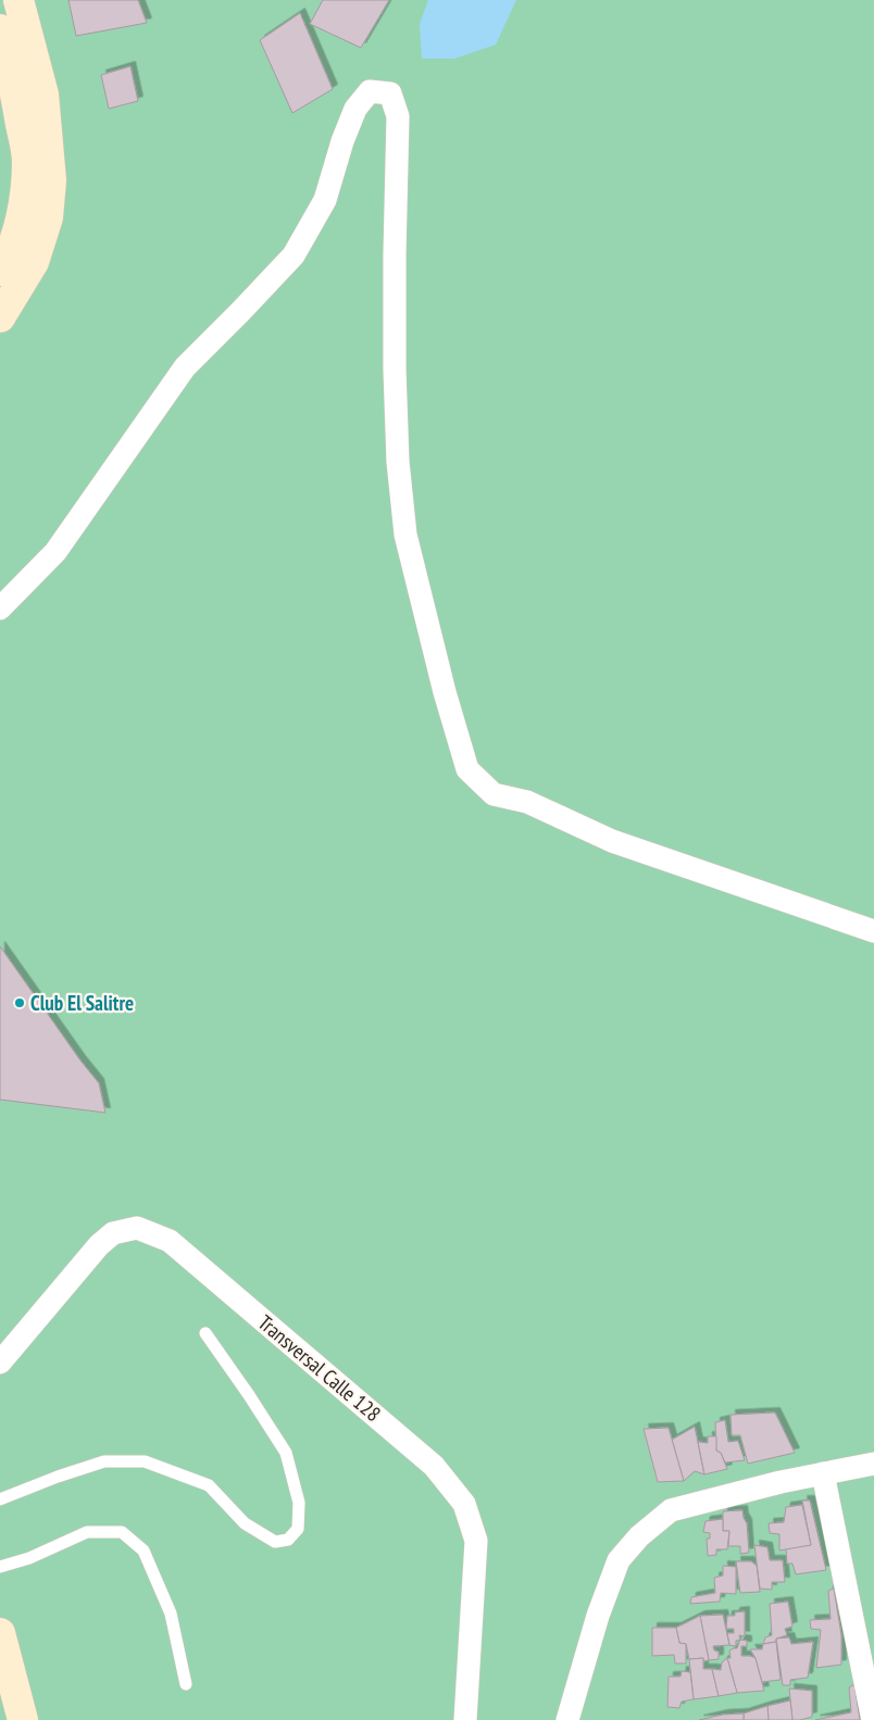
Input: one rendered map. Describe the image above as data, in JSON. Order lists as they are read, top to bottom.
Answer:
{
  "streets": {
    "street": ["Transversal Calle 128"]
  },
  "places": ["Club El Salitre"]
}
